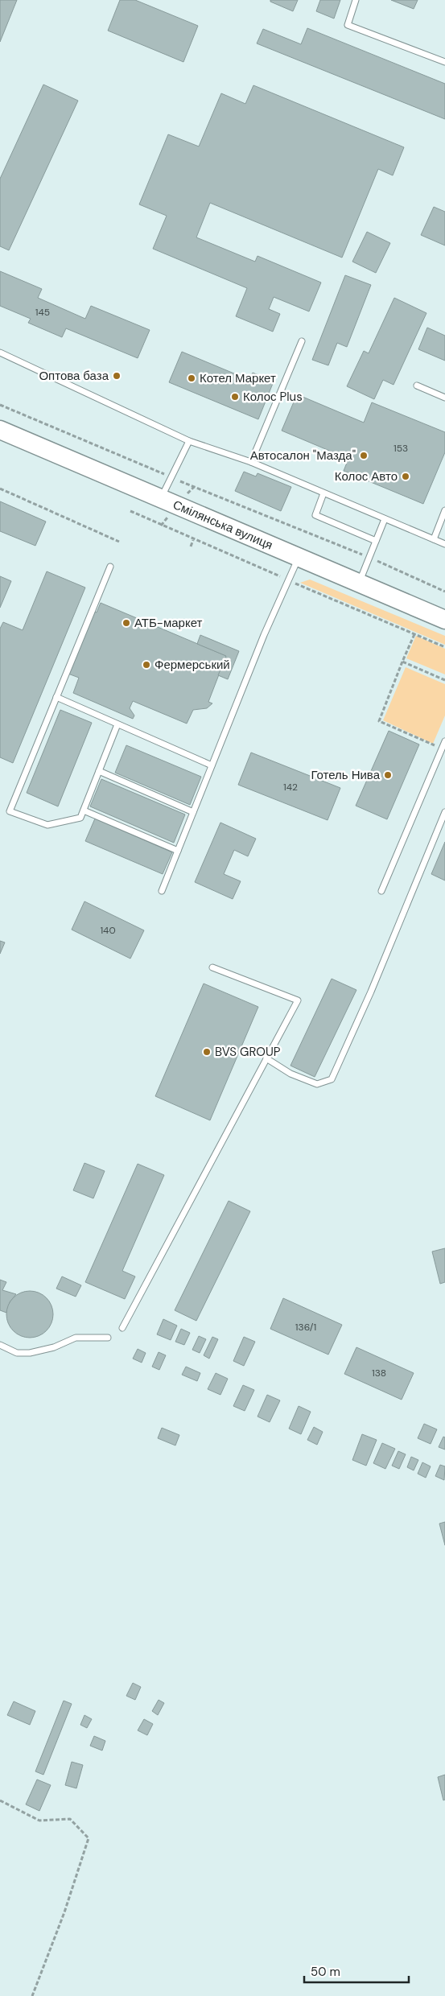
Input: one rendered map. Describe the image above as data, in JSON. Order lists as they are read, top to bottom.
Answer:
{
  "streets": {
    "main road": ["Смілянська вулиця"]
  },
  "places": [
    "Оптова база",
    "Котел Маркет",
    "Колос Plus",
    "Автосалон \"Мазда\"",
    "Колос Авто",
    "АТБ-маркет",
    "Фермерський",
    "Готель Нива",
    "BVS GROUP"
  ],
  "house_numbers": [
    "145",
    "153",
    "142",
    "140",
    "136/1",
    "138"
  ],
  "scale_bar": "50 m"
}
